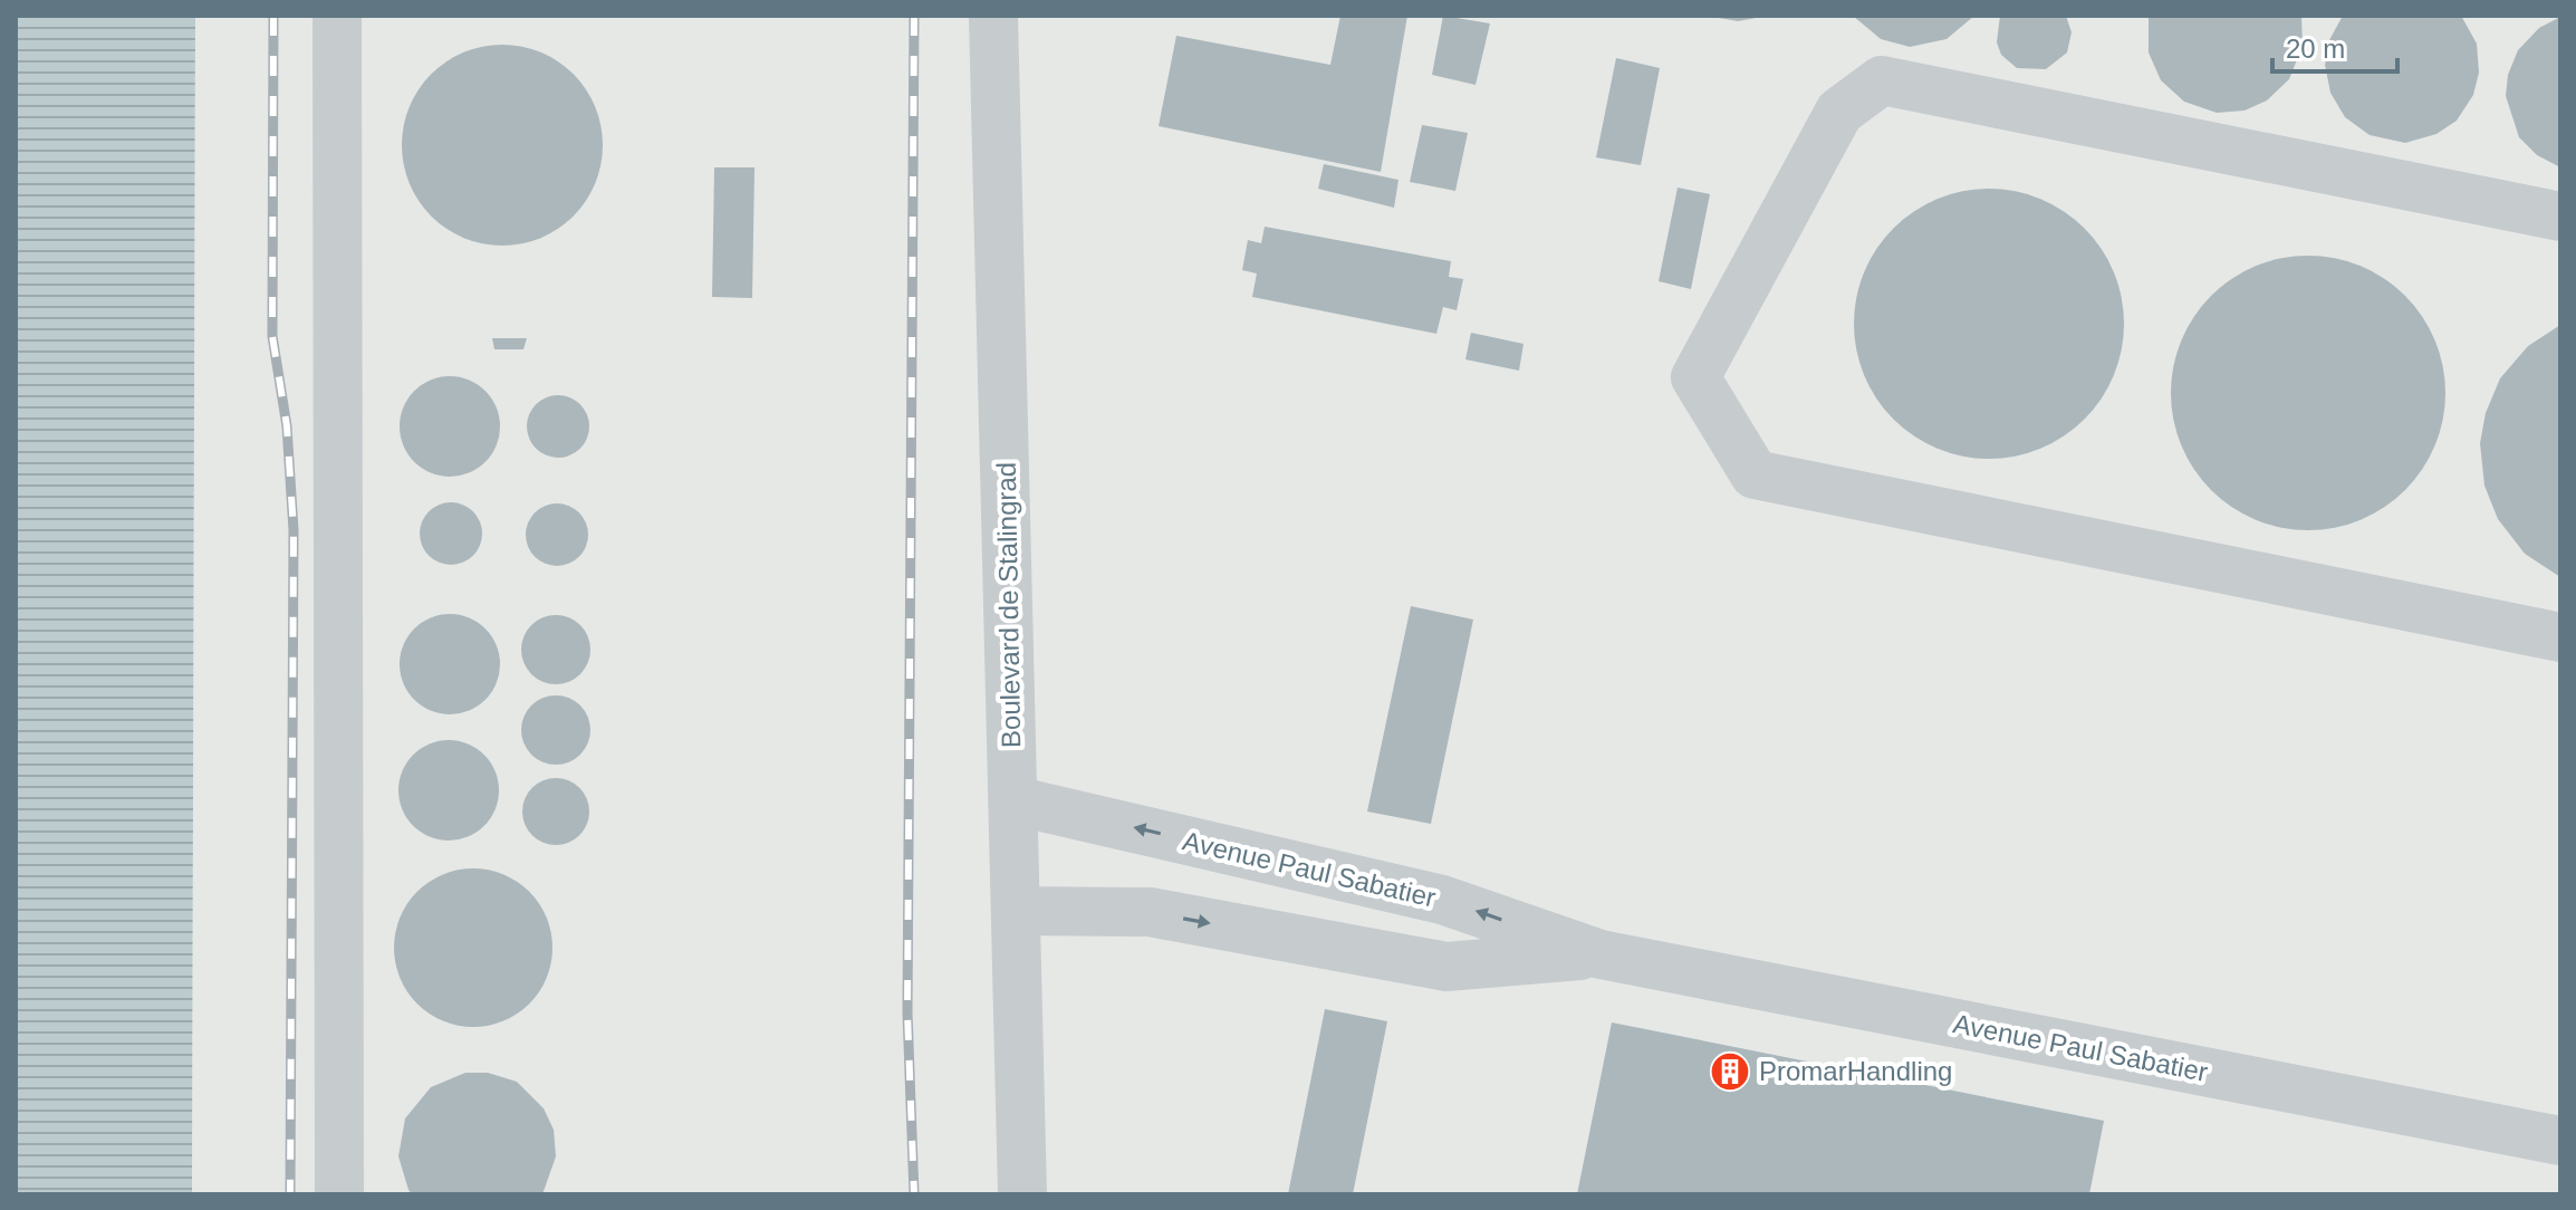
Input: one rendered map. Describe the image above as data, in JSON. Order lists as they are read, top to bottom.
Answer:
{
  "streets": {
    "street": ["Boulevard de Stalingrad", "Avenue Paul Sabatier"]
  },
  "crossings": [
    ["Boulevard de Stalingrad", "Avenue Paul Sabatier"]
  ],
  "places": {
    "building": ["PromarHandling"]
  },
  "scale_bar": "20 m"
}
